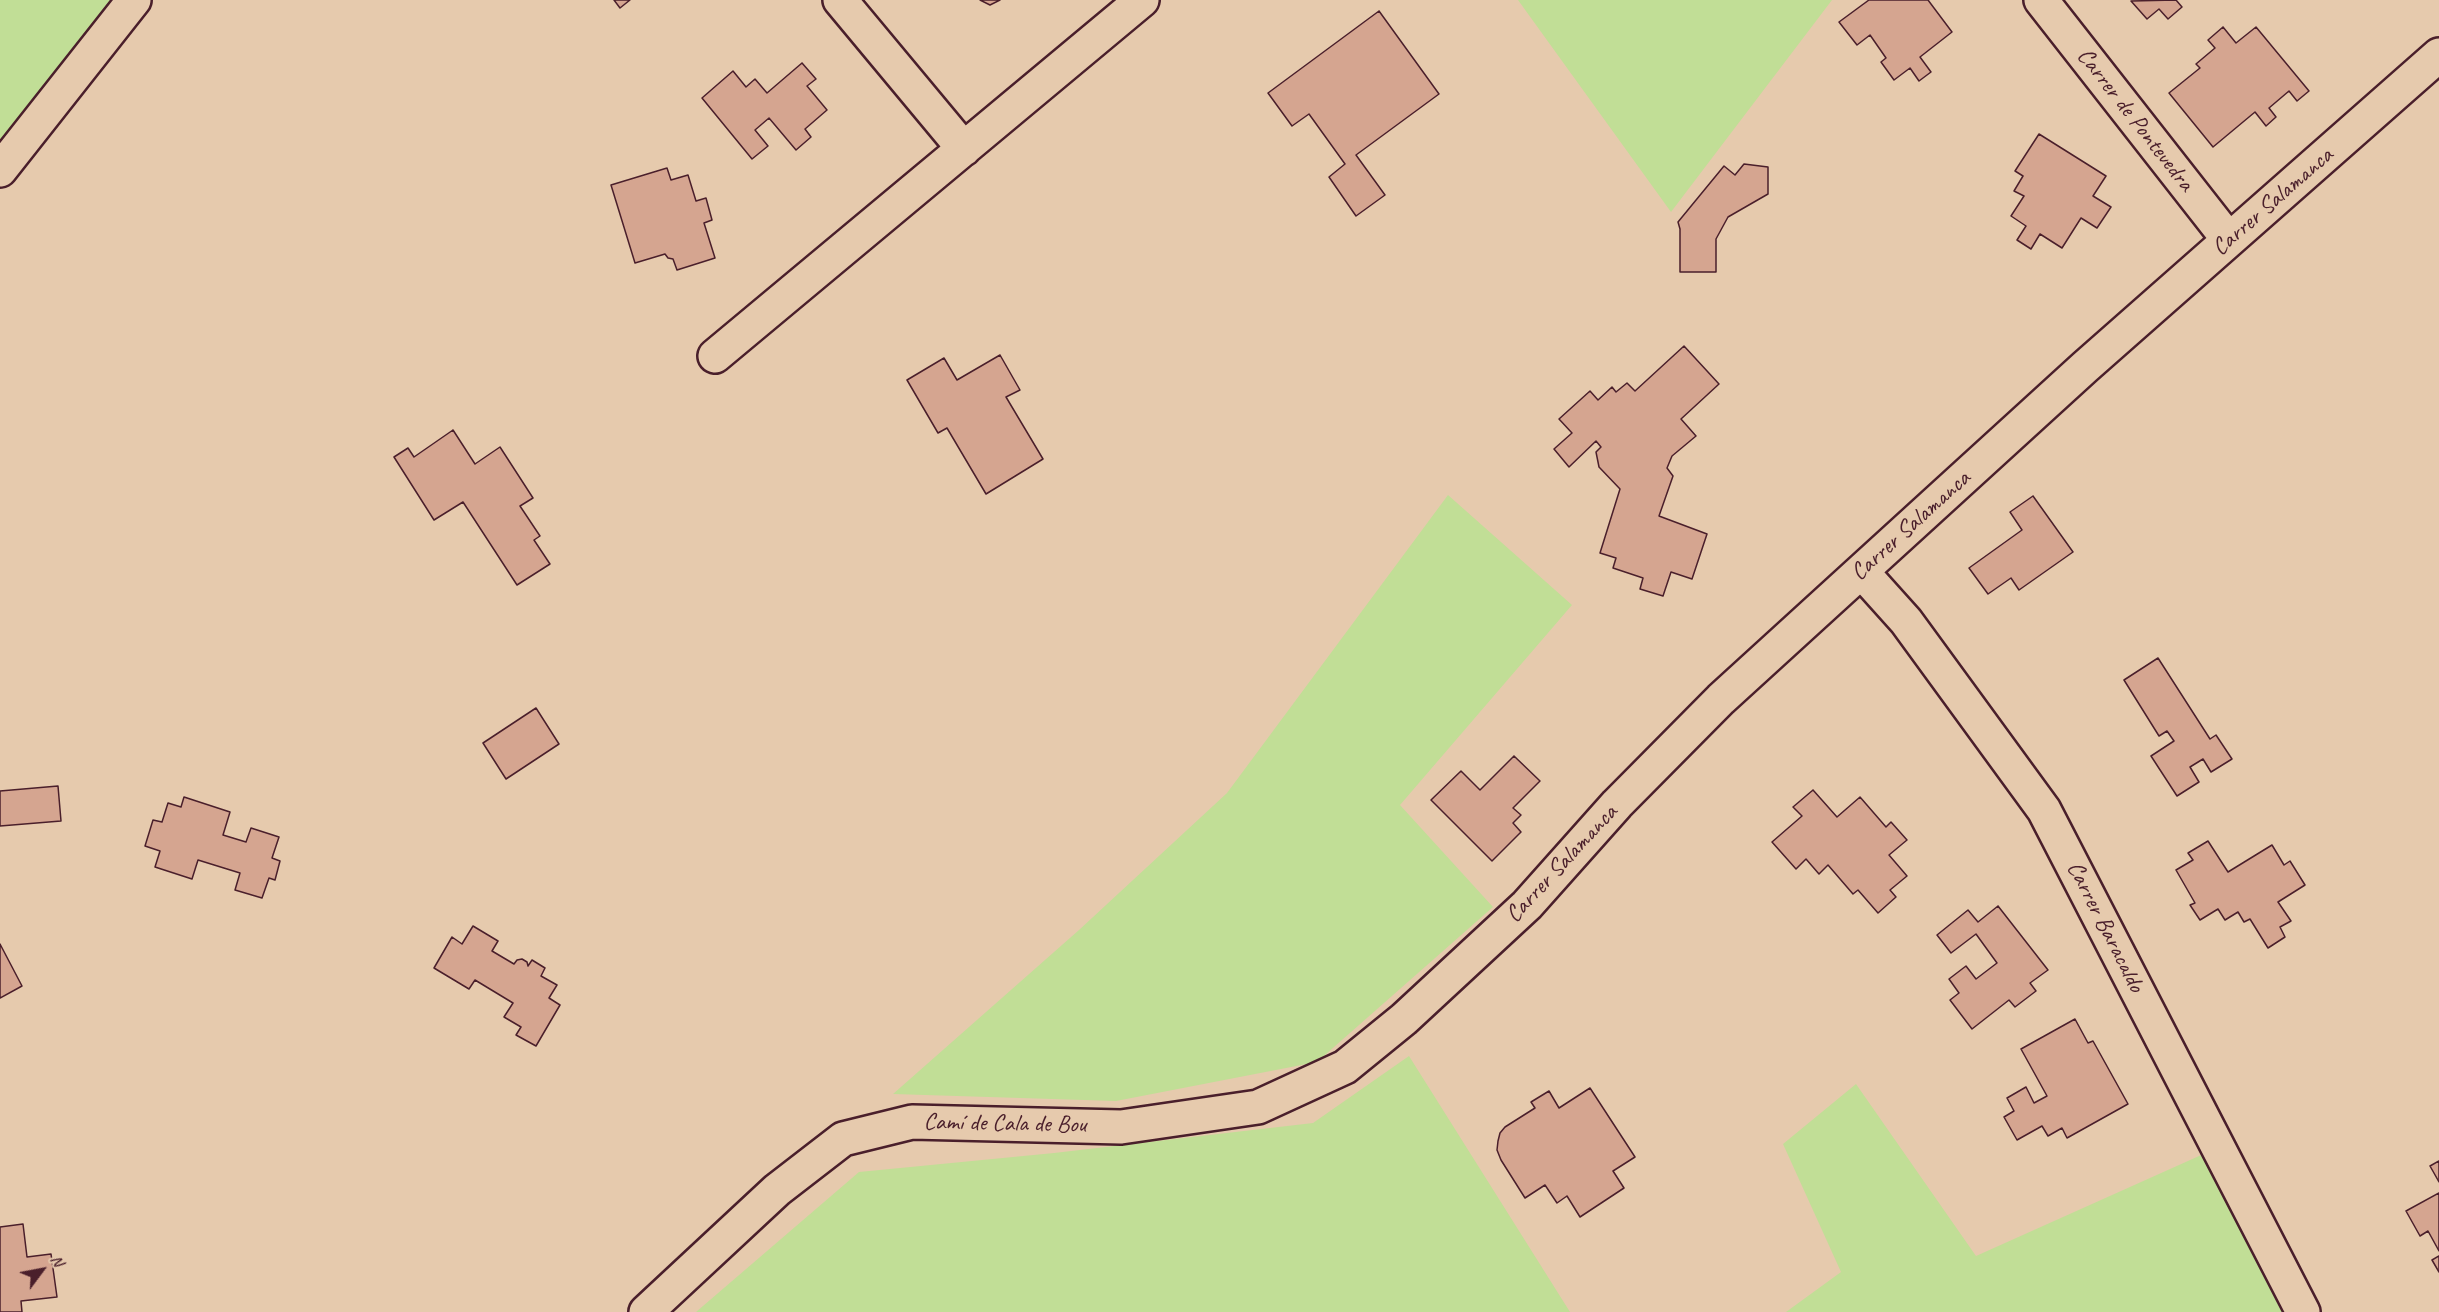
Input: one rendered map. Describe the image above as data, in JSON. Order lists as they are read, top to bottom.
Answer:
{
  "streets": {
    "street": [
      "Carrer de Pontevedra",
      "Carrer Salamanca",
      "Carrer Baracaldo",
      "Camí de Cala de Bou"
    ]
  },
  "crossings": [
    ["Carrer de Pontevedra", "Carrer Salamanca"],
    ["Carrer Salamanca", "Carrer Baracaldo"],
    ["Carrer Salamanca", "Camí de Cala de Bou"]
  ],
  "north": "top right"
}
